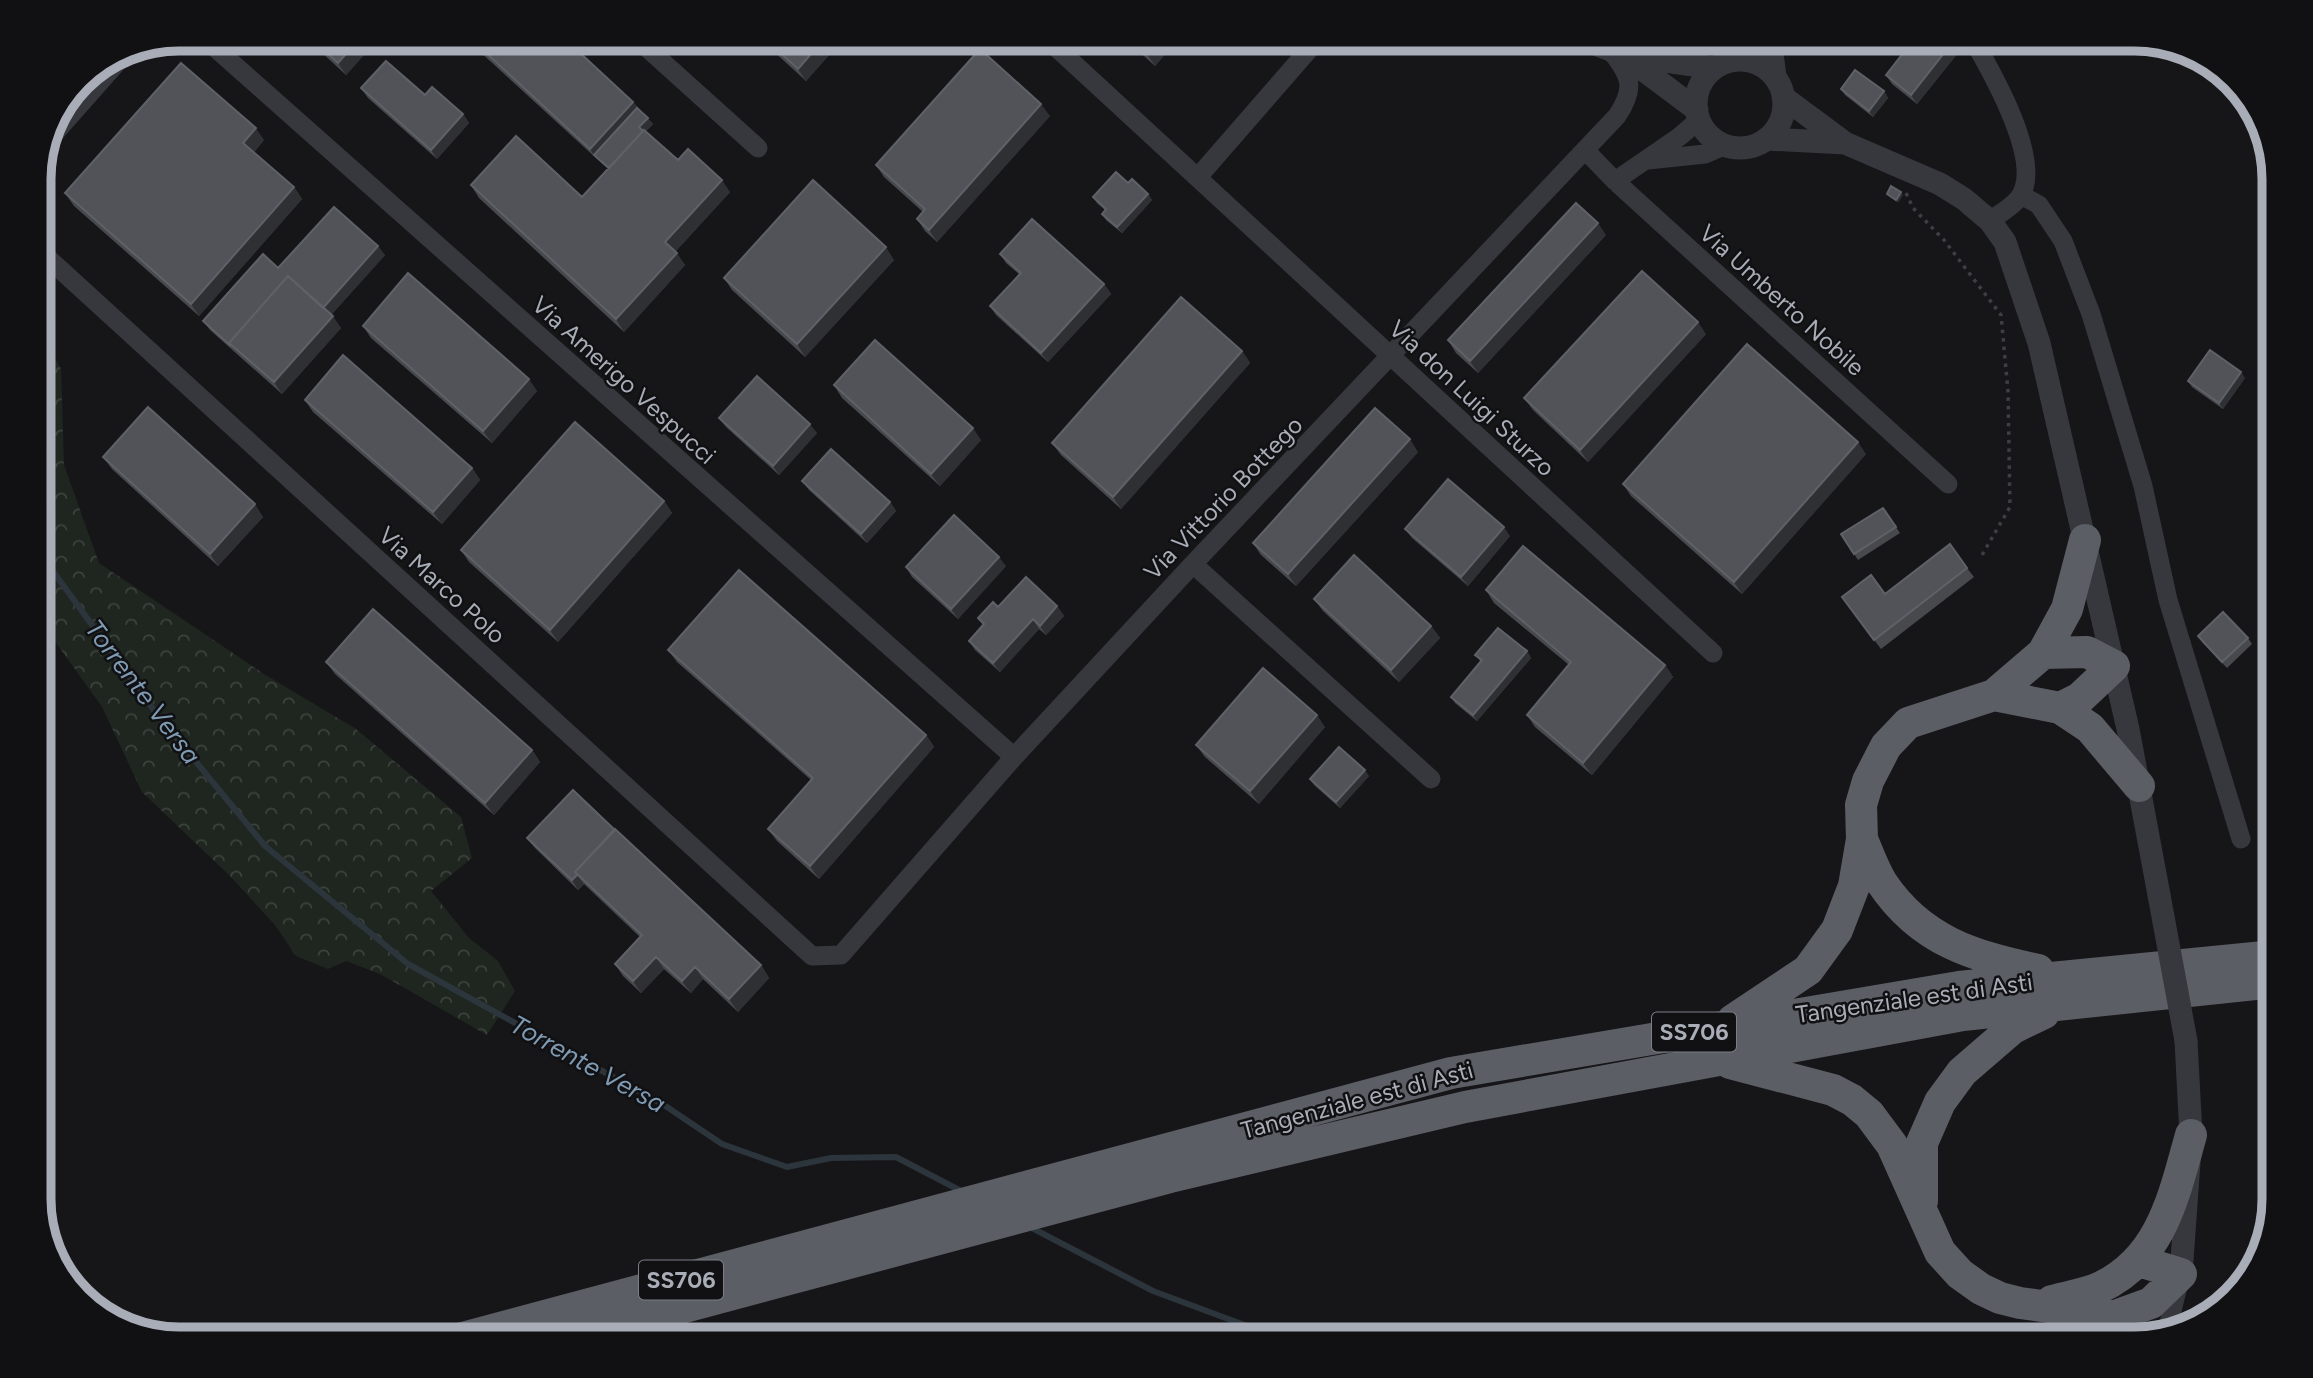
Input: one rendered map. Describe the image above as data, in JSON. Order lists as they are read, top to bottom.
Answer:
{
  "streets": {
    "highway": ["Tangenziale est di Asti", "SS706"],
    "street": [
      "Via Umberto Nobile",
      "Via Amerigo Vespucci",
      "Via don Luigi Sturzo",
      "Via Vittorio Bottego",
      "Via Marco Polo"
    ]
  },
  "crossings": [
    ["Via Umberto Nobile", "Via Vittorio Bottego"],
    ["Via Amerigo Vespucci", "Via Vittorio Bottego"],
    ["Via don Luigi Sturzo", "Via Vittorio Bottego"],
    ["Via Vittorio Bottego", "Via Marco Polo"]
  ],
  "water": ["Torrente Versa"]
}
